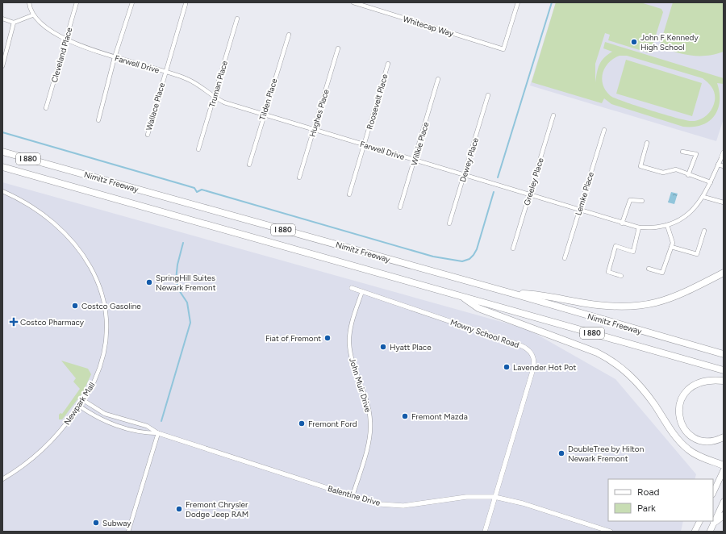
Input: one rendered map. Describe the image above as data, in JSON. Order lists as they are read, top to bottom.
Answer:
{
  "streets": {
    "highway": ["I 880", "Nimitz Freeway"],
    "street": [
      "Whitecap Way",
      "Cleveland Place",
      "Farwell Drive",
      "Truman Place",
      "Tilden Place",
      "Roosevelt Place",
      "Wallace Place",
      "Hughes Place",
      "Willkie Place",
      "Dewey Place",
      "Greeley Place",
      "Lemke Place",
      "Mowry School Road",
      "John Muir Drive",
      "Newpark Mall",
      "Balentine Drive"
    ]
  },
  "crossings": [
    ["Cleveland Place", "Farwell Drive"],
    ["Farwell Drive", "Truman Place"],
    ["Farwell Drive", "Tilden Place"],
    ["Farwell Drive", "Roosevelt Place"],
    ["Farwell Drive", "Wallace Place"],
    ["Farwell Drive", "Hughes Place"],
    ["Farwell Drive", "Willkie Place"],
    ["Farwell Drive", "Dewey Place"],
    ["Farwell Drive", "Greeley Place"],
    ["Farwell Drive", "Lemke Place"],
    ["Mowry School Road", "John Muir Drive"],
    ["Mowry School Road", "Balentine Drive"],
    ["John Muir Drive", "Balentine Drive"],
    ["Newpark Mall", "Balentine Drive"]
  ],
  "places": {
    "other": [
      "John F Kennedy High School",
      "SpringHill Suites Newark Fremont",
      "Costco Gasoline",
      "Fiat of Fremont",
      "Hyatt Place",
      "Lavender Hot Pot",
      "Fremont Mazda",
      "Fremont Ford",
      "DoubleTree by Hilton Newark Fremont",
      "Fremont Chrysler Dodge Jeep RAM",
      "Subway"
    ],
    "health": ["Costco Pharmacy"]
  },
  "legend": ["Road", "Park"]
}
